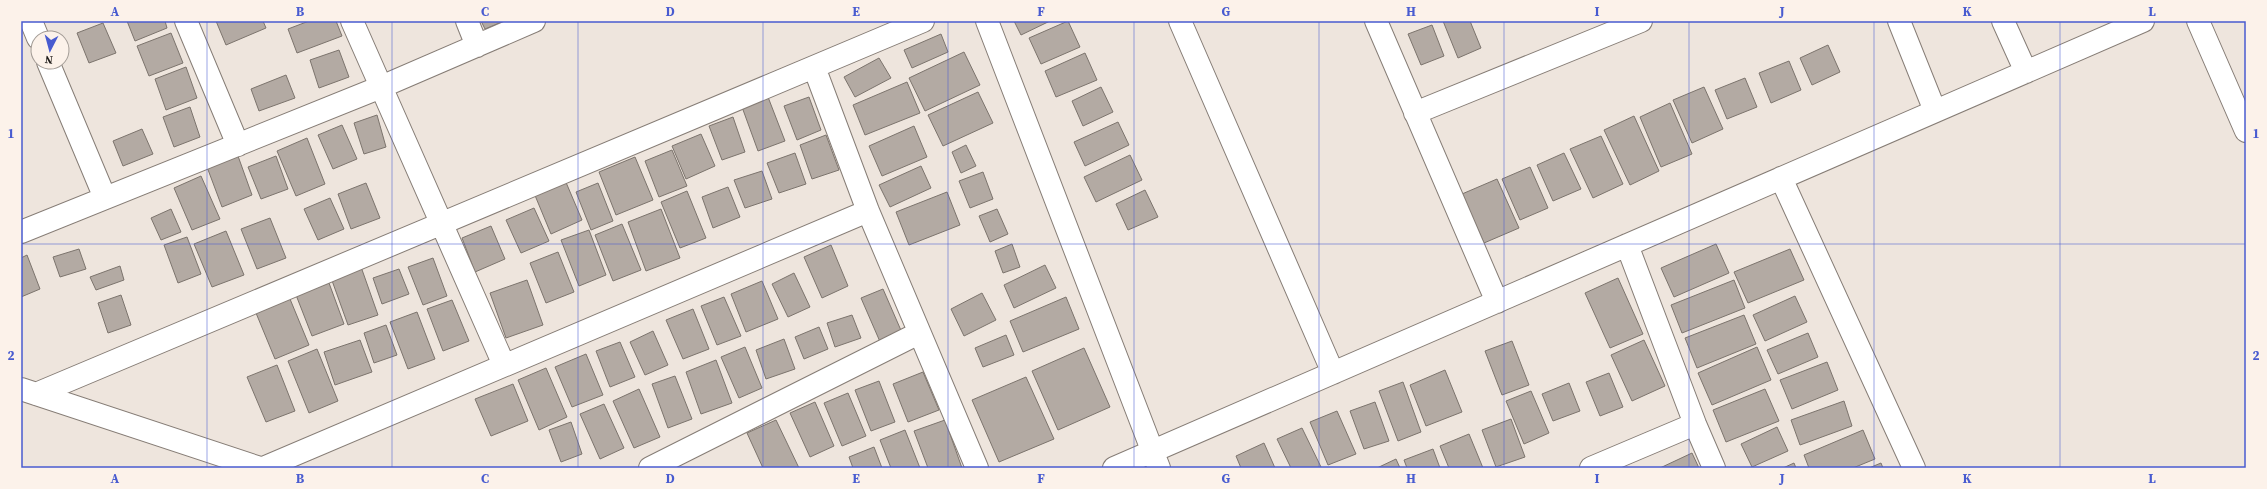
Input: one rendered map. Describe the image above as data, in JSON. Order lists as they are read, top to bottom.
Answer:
{
  "north": "bottom",
  "grid": {
    "columns": [
      "A",
      "B",
      "C",
      "D",
      "E",
      "F",
      "G",
      "H",
      "I",
      "J",
      "K",
      "L"
    ],
    "rows": ["1", "2"]
  }
}
